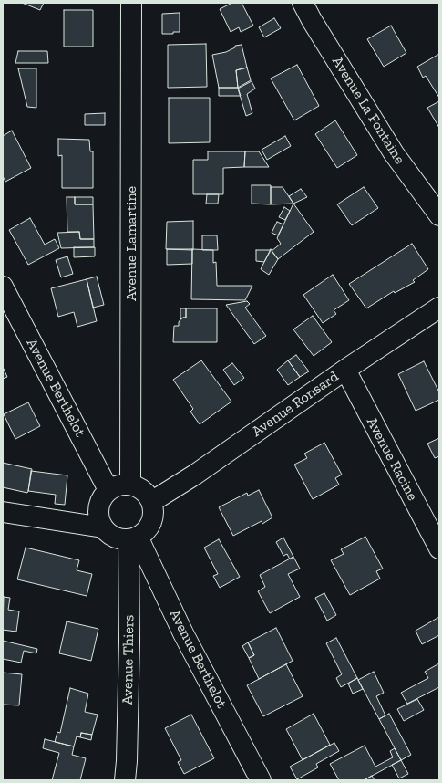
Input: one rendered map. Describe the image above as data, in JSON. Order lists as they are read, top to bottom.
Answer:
{
  "streets": {
    "street": [
      "Avenue La Fontaine",
      "Avenue Lamartine",
      "Avenue Berthelot",
      "Avenue Ronsard",
      "Avenue Racine",
      "Avenue Thiers"
    ]
  },
  "crossings": [
    ["Avenue Lamartine", "Avenue Berthelot"],
    ["Avenue Lamartine", "Avenue Ronsard"],
    ["Avenue Lamartine", "Avenue Thiers"],
    ["Avenue Berthelot", "Avenue Ronsard"],
    ["Avenue Berthelot", "Avenue Thiers"],
    ["Avenue Ronsard", "Avenue Racine"],
    ["Avenue Ronsard", "Avenue Thiers"]
  ]
}
